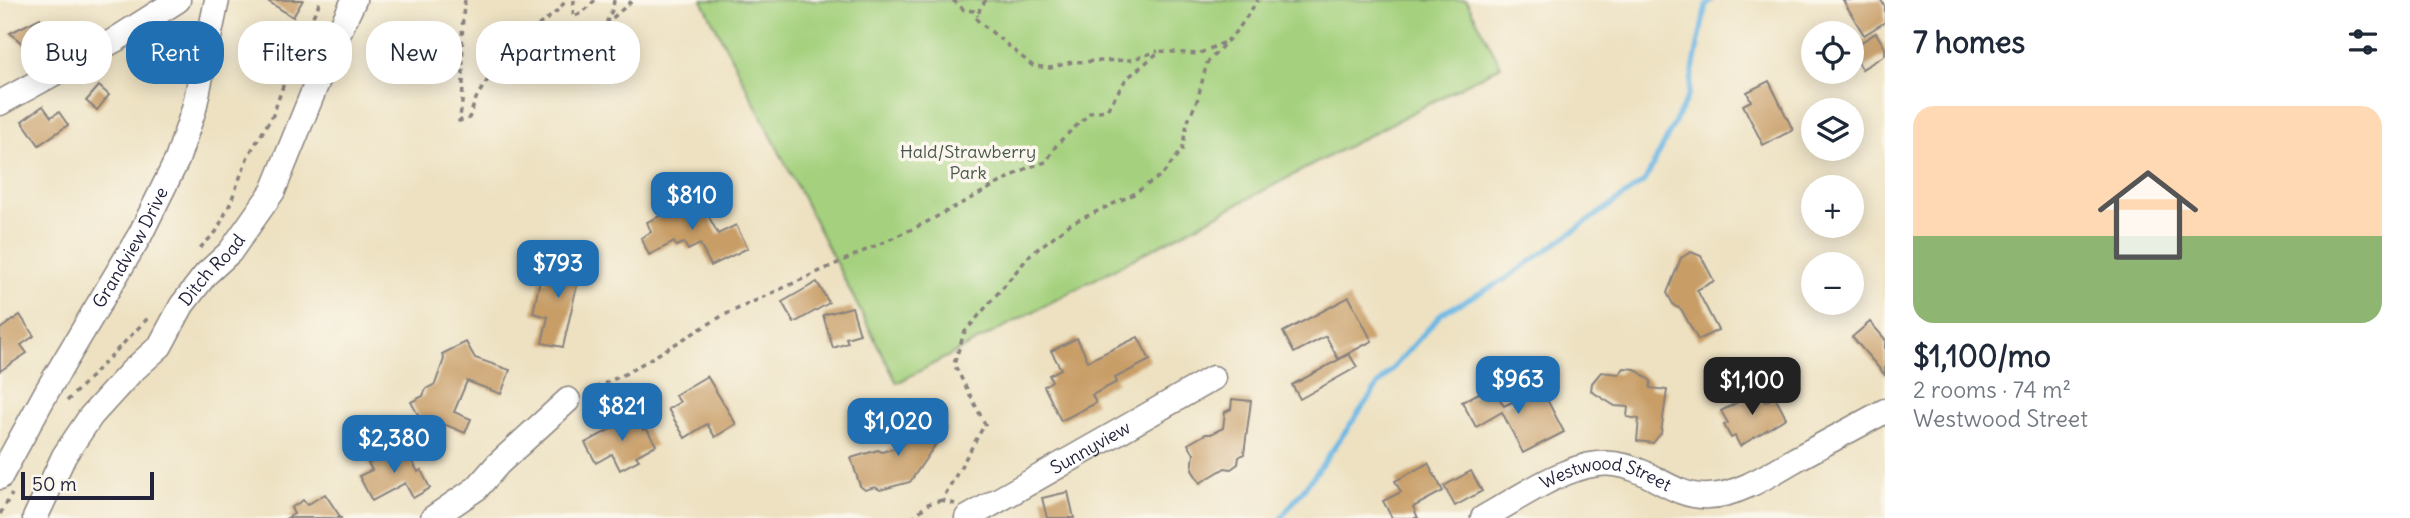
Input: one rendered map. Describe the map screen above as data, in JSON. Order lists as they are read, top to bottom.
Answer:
{
  "streets": {
    "street": [
      "Grandview Drive",
      "Ditch Road",
      "Sunnyview",
      "Westwood Street"
    ]
  },
  "parks": ["Hald/Strawberry Park"],
  "scale_bar": "50 m",
  "page": {
    "heading": "7 homes",
    "map_buttons": ["+", "−"],
    "chip": [
      "Buy",
      "Rent",
      "Filters",
      "New",
      "Apartment"
    ],
    "list": [
      {
        "name": "$1,100/mo",
        "note": "2 rooms · 74 m² · Westwood Street"
      }
    ],
    "price": [
      "$810",
      "$793",
      "$963",
      "$1,100",
      "$821",
      "$1,020",
      "$2,380"
    ],
    "scale": "50 m"
  }
}
